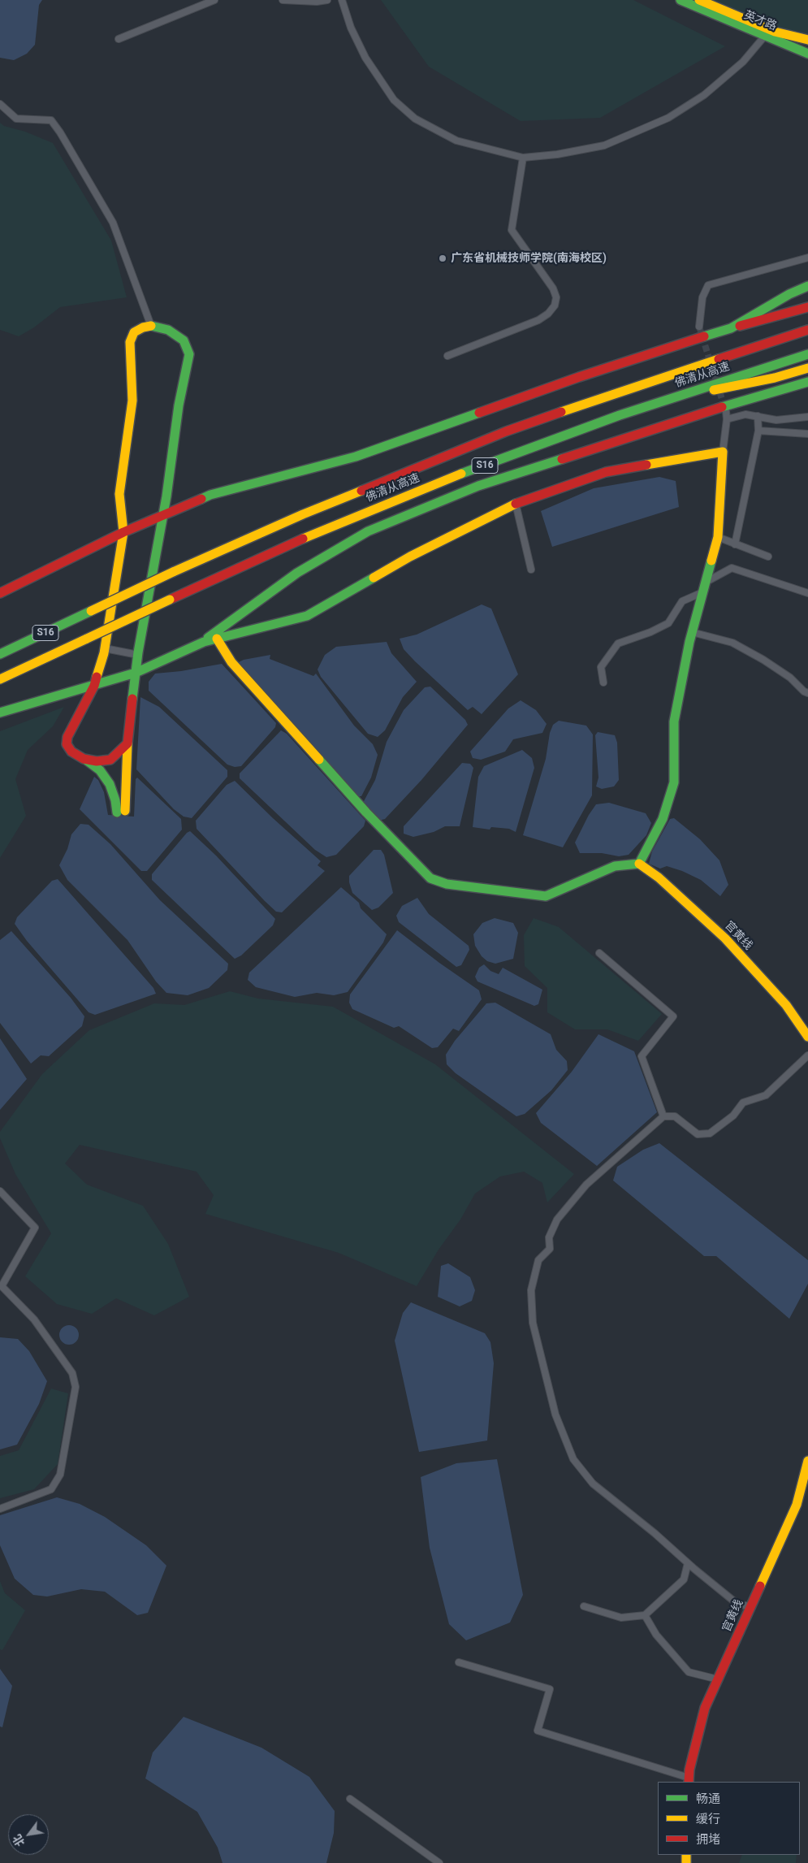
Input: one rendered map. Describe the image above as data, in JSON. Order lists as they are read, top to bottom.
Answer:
{
  "streets": {
    "main road": [
      "英才路",
      "佛清从高速",
      "S16",
      "官黄线"
    ]
  },
  "places": ["广东省机械技师学院(南海校区)"],
  "legend": ["畅通", "缓行", "拥堵"],
  "north": "bottom left"
}
